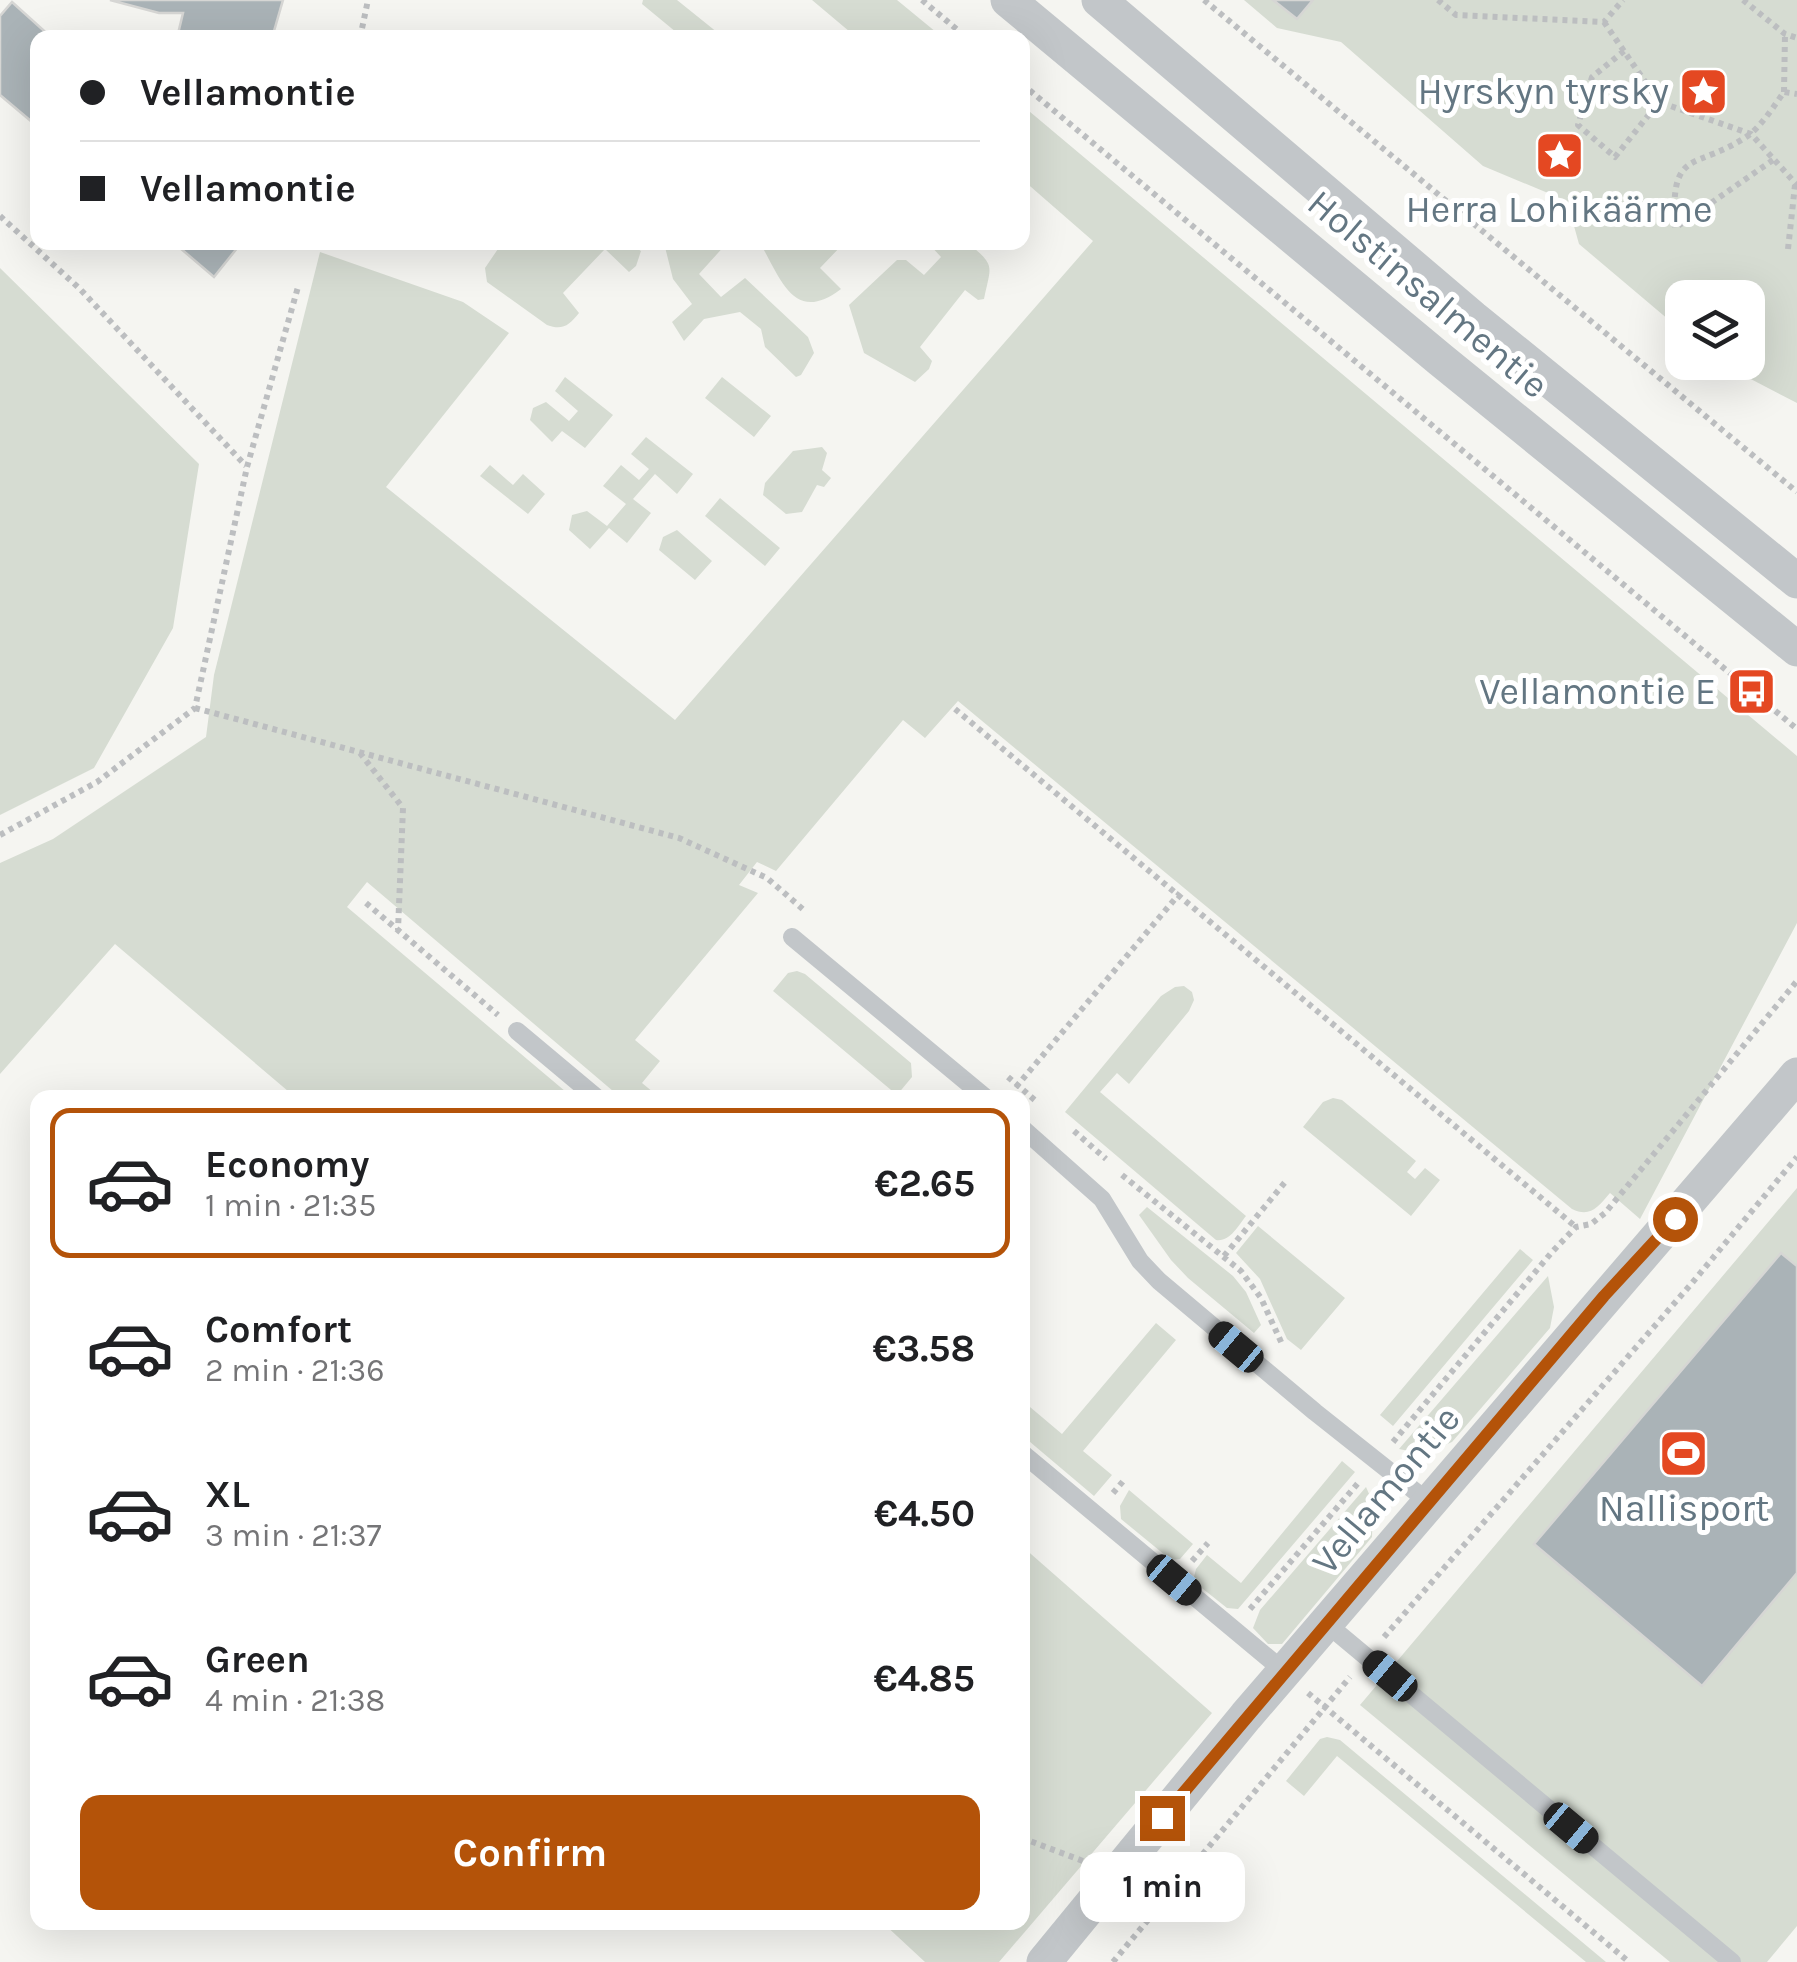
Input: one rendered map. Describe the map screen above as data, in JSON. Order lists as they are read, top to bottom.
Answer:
{
  "streets": {
    "street": ["Holstinsalmentie", "Vellamontie"]
  },
  "places": {
    "place": ["Hyrskyn tyrsky", "Herra Lohikäärme"],
    "bus stop": ["Vellamontie E"],
    "sports": ["Nallisport"]
  },
  "page": {
    "banner": ["Vellamontie", "Vellamontie"],
    "list": [
      {
        "name": "Economy",
        "note": "1 min · 21:35",
        "value": "€2.65"
      },
      {
        "name": "Comfort",
        "note": "2 min · 21:36",
        "value": "€3.58"
      },
      {
        "name": "XL",
        "note": "3 min · 21:37",
        "value": "€4.50"
      },
      {
        "name": "Green",
        "note": "4 min · 21:38",
        "value": "€4.85"
      }
    ],
    "buttons": "Confirm",
    "bubble": "1 min"
  }
}
